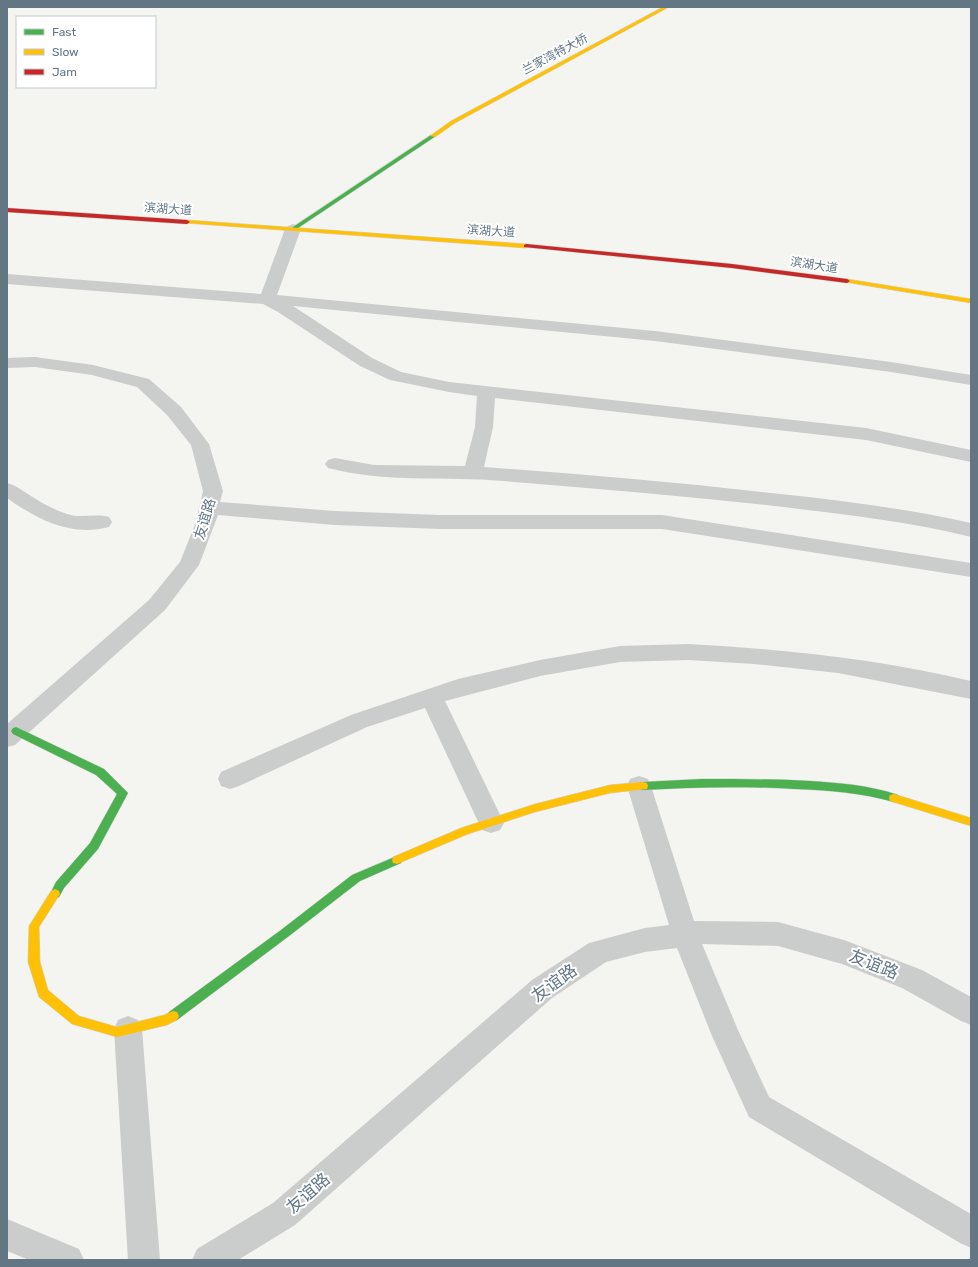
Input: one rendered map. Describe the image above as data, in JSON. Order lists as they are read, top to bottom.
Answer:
{
  "streets": {
    "main road": ["兰家湾特大桥", "滨湖大道"],
    "street": ["友谊路"]
  },
  "crossings": [
    ["兰家湾特大桥", "滨湖大道"]
  ],
  "legend": ["Fast", "Slow", "Jam"]
}
